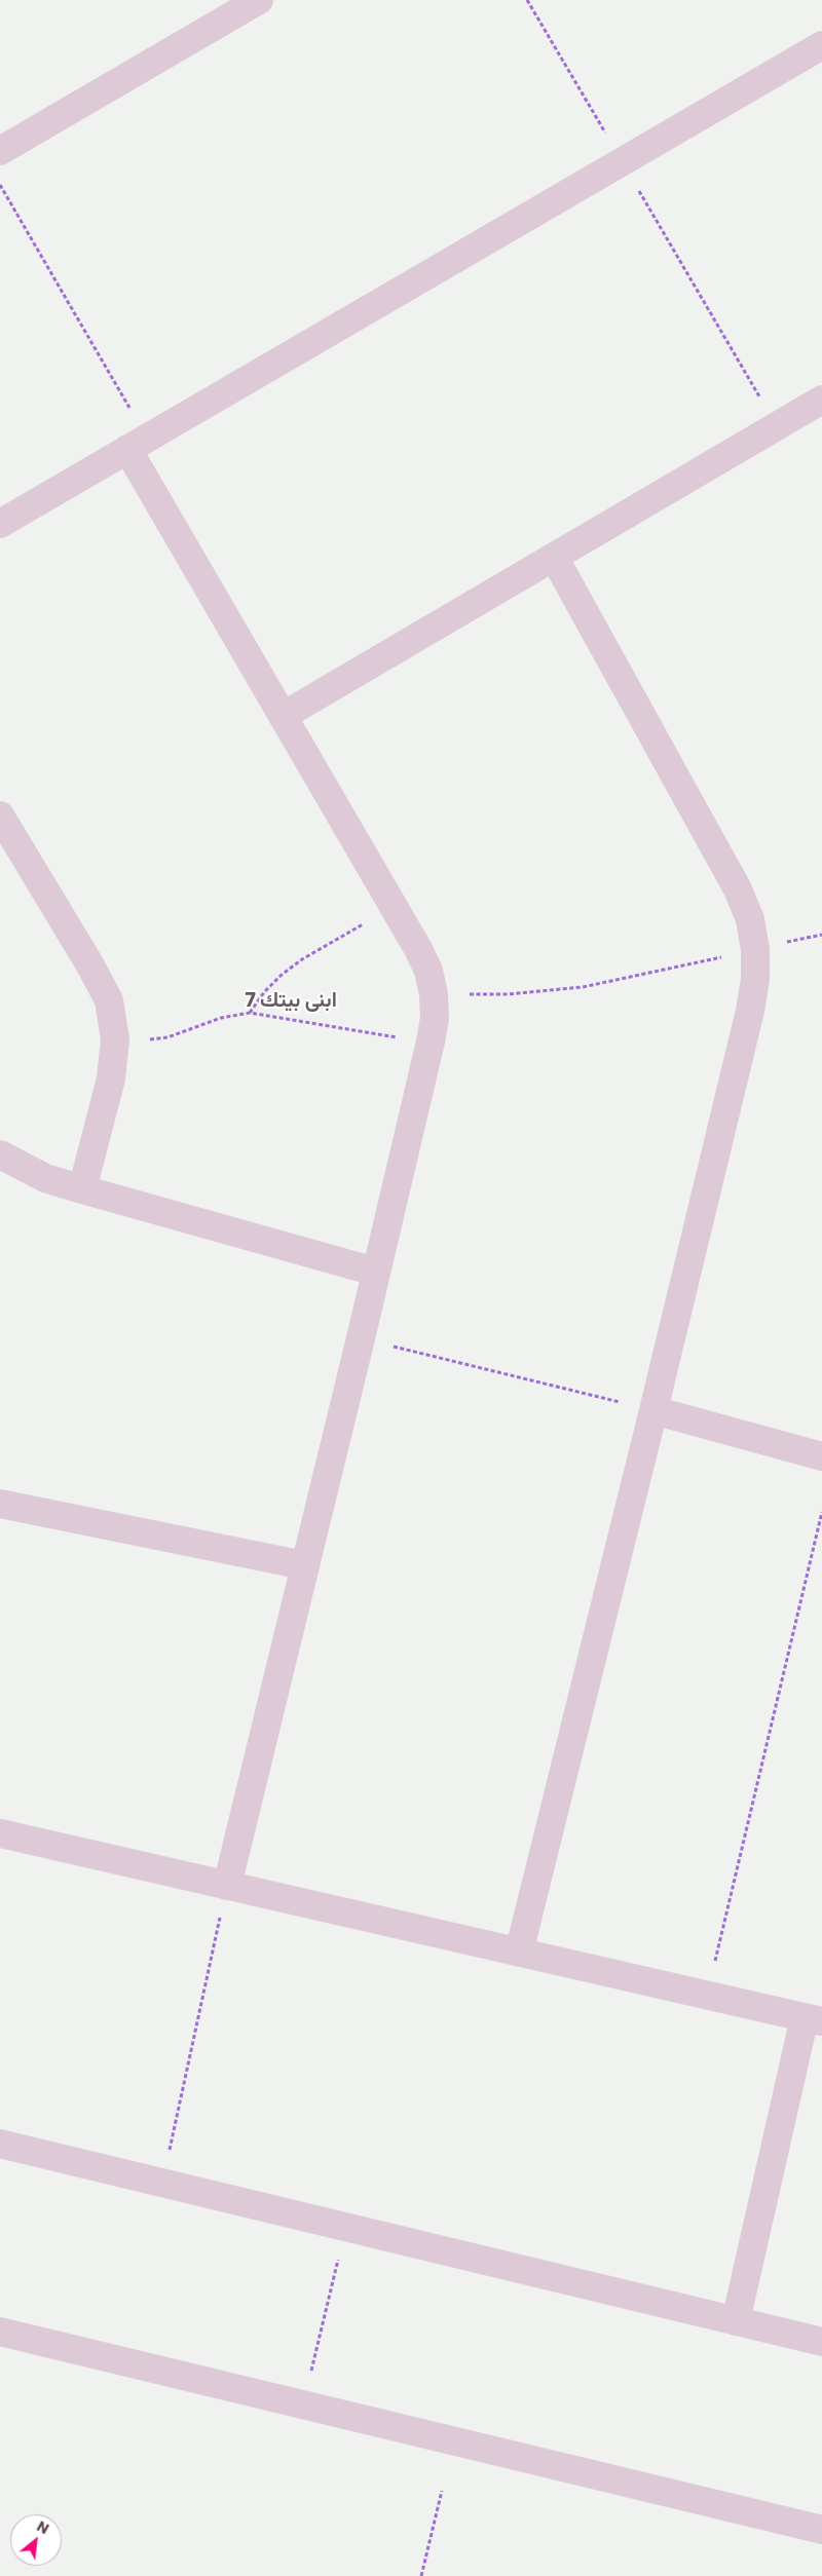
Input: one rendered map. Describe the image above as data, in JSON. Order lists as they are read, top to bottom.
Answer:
{
  "districts": ["ابنى بيتك 7"],
  "north": "top right"
}
